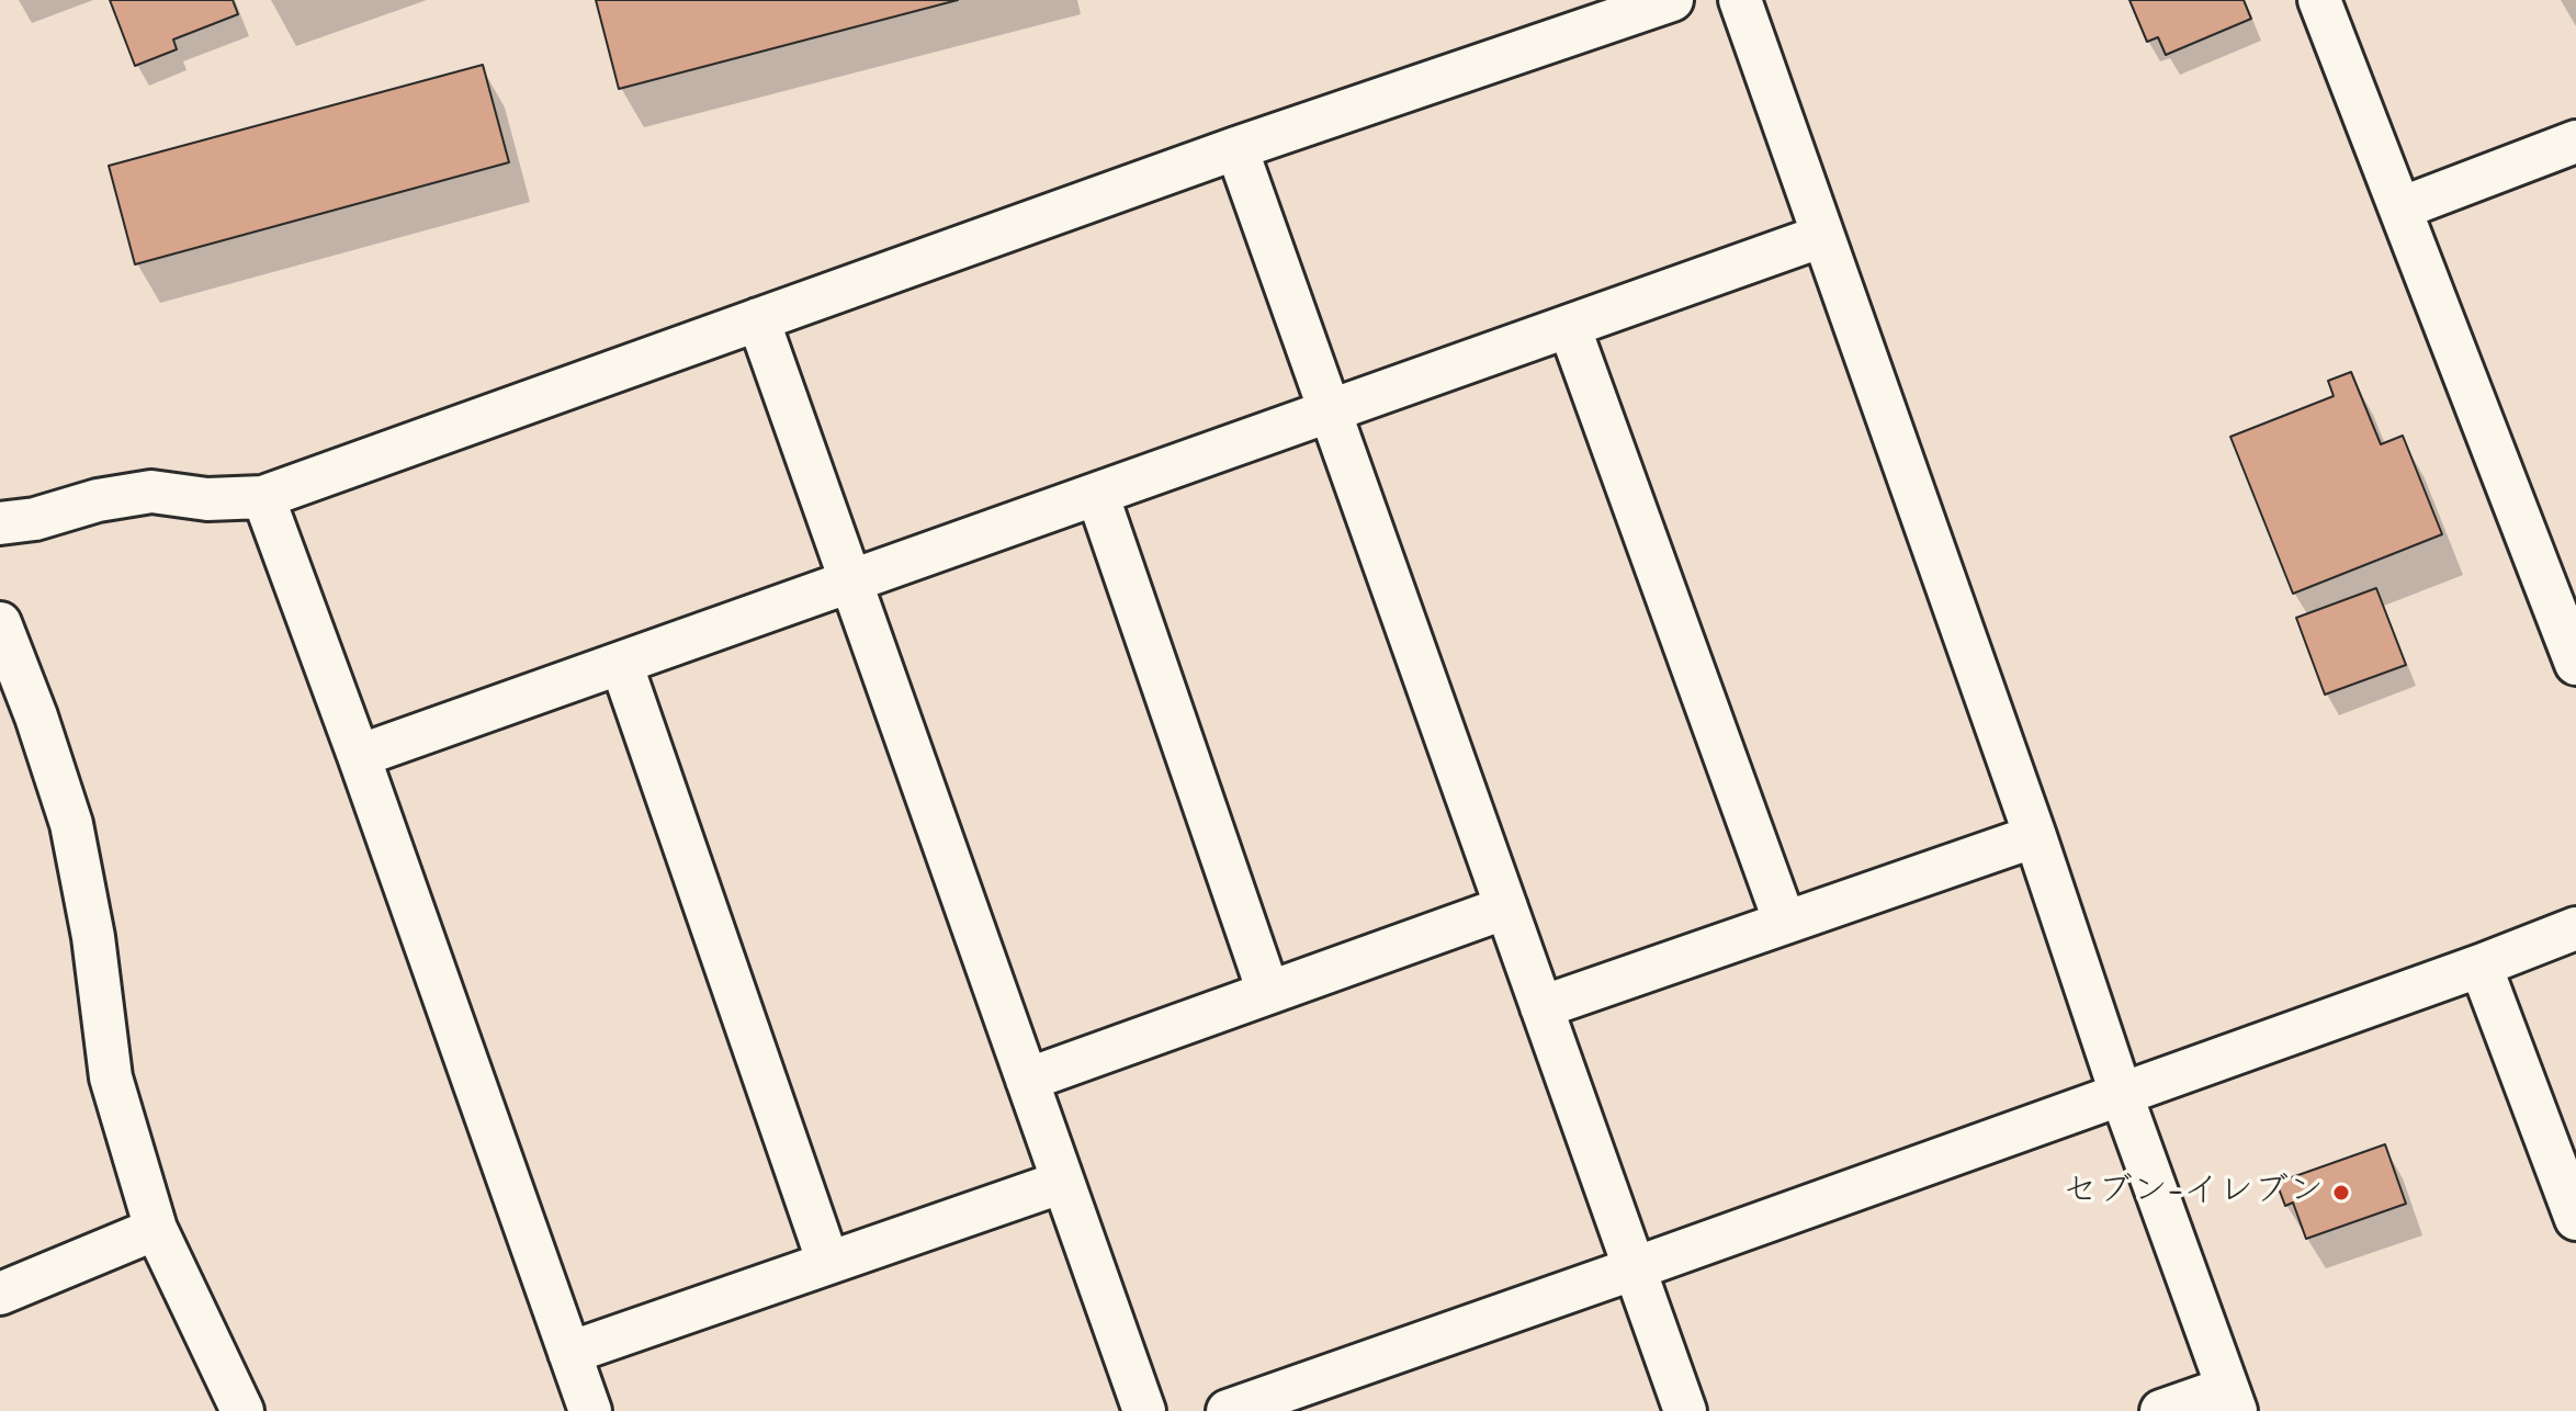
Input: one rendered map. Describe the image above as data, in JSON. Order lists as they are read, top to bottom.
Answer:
{
  "places": ["セブン-イレブン"]
}
